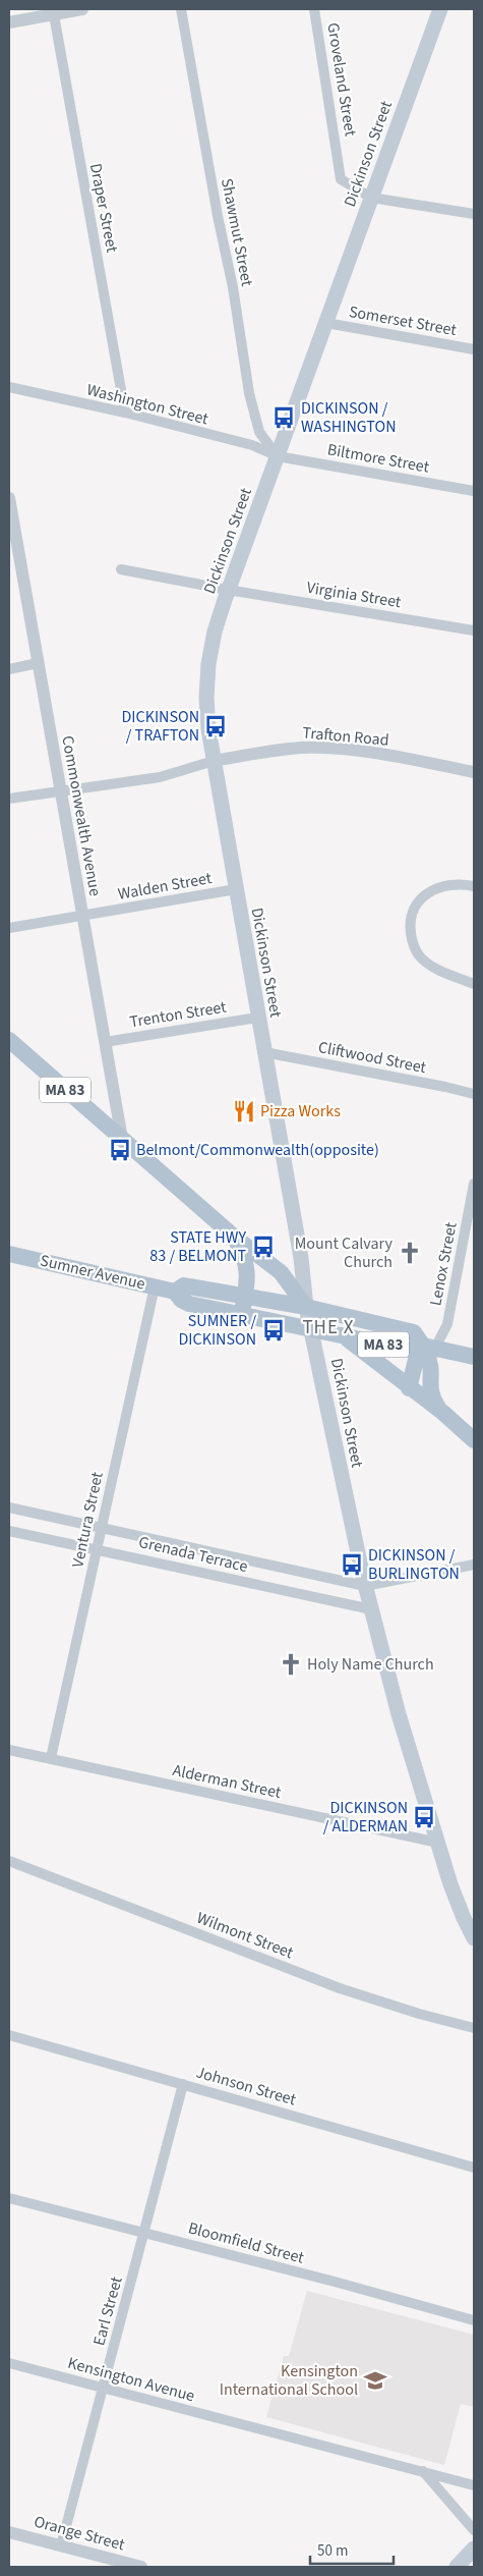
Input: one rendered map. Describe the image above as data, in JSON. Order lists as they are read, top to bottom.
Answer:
{
  "streets": {
    "main road": ["Dickinson Street", "MA 83", "Sumner Avenue"],
    "street": [
      "Groveland Street",
      "Draper Street",
      "Shawmut Street",
      "Somerset Street",
      "Washington Street",
      "Biltmore Street",
      "Virginia Street",
      "Trafton Road",
      "Commonwealth Avenue",
      "Walden Street",
      "Trenton Street",
      "Cliftwood Street",
      "Lenox Street",
      "Ventura Street",
      "Grenada Terrace",
      "Alderman Street",
      "Wilmont Street",
      "Johnson Street",
      "Bloomfield Street",
      "Earl Street",
      "Kensington Avenue",
      "Orange Street"
    ]
  },
  "crossings": [
    ["Groveland Street", "Dickinson Street"],
    ["Dickinson Street", "Shawmut Street"],
    ["Dickinson Street", "Somerset Street"],
    ["Dickinson Street", "Washington Street"],
    ["Dickinson Street", "Biltmore Street"],
    ["Dickinson Street", "Virginia Street"],
    ["Dickinson Street", "Trafton Road"],
    ["Dickinson Street", "Walden Street"],
    ["Dickinson Street", "Trenton Street"],
    ["Dickinson Street", "Cliftwood Street"],
    ["Dickinson Street", "MA 83"],
    ["Dickinson Street", "Sumner Avenue"],
    ["Dickinson Street", "Grenada Terrace"],
    ["Dickinson Street", "Alderman Street"],
    ["Draper Street", "Washington Street"],
    ["Shawmut Street", "Washington Street"],
    ["Shawmut Street", "Biltmore Street"],
    ["Washington Street", "Biltmore Street"],
    ["Commonwealth Avenue", "Walden Street"],
    ["Commonwealth Avenue", "Trenton Street"],
    ["Commonwealth Avenue", "MA 83"],
    ["MA 83", "Sumner Avenue"],
    ["Lenox Street", "Sumner Avenue"],
    ["Sumner Avenue", "Ventura Street"],
    ["Ventura Street", "Grenada Terrace"],
    ["Ventura Street", "Alderman Street"],
    ["Johnson Street", "Earl Street"],
    ["Bloomfield Street", "Earl Street"],
    ["Earl Street", "Kensington Avenue"],
    ["Earl Street", "Orange Street"]
  ],
  "districts": ["THE X"],
  "places": {
    "bus stop": [
      "DICKINSON / WASHINGTON",
      "DICKINSON / TRAFTON",
      "Belmont/Commonwealth(opposite)",
      "STATE HWY 83 / BELMONT",
      "SUMNER / DICKINSON",
      "DICKINSON / BURLINGTON",
      "DICKINSON / ALDERMAN"
    ],
    "restaurant": ["Pizza Works"],
    "church": ["Mount Calvary Church", "Holy Name Church"],
    "school or university": ["Kensington International School"]
  },
  "scale_bar": "50 m"
}
